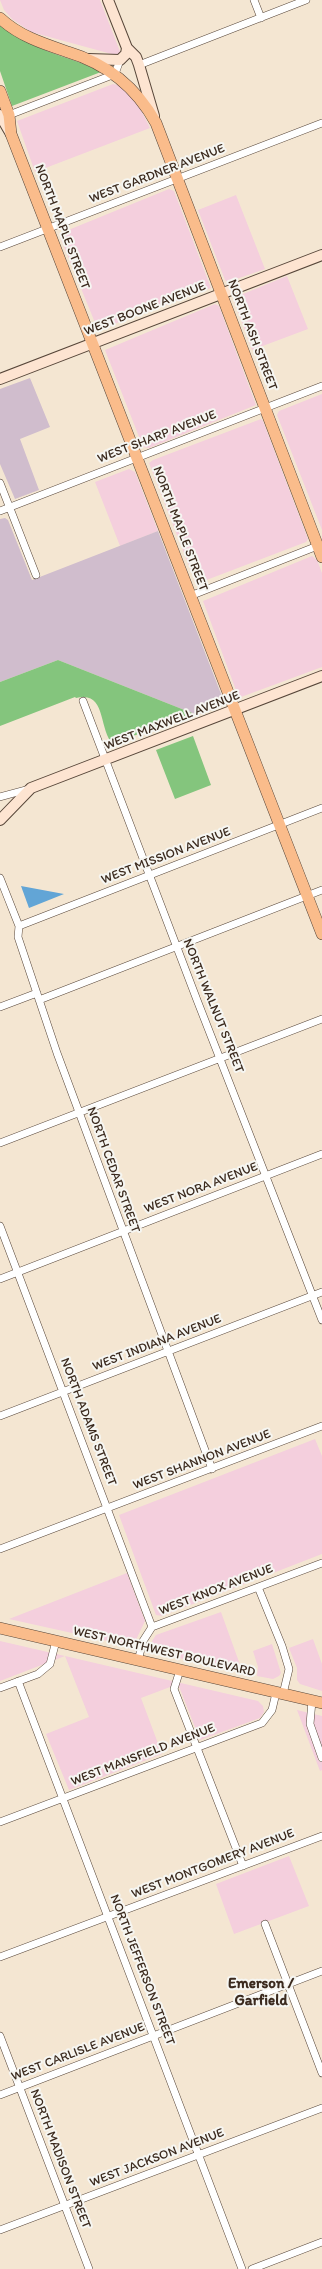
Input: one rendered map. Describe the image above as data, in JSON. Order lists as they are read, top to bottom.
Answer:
{
  "streets": {
    "main road": ["NORTH MAPLE STREET", "NORTH ASH STREET", "WEST NORTHWEST BOULEVARD"],
    "street": [
      "WEST GARDNER AVENUE",
      "WEST BOONE AVENUE",
      "WEST SHARP AVENUE",
      "WEST MAXWELL AVENUE",
      "WEST MISSION AVENUE",
      "NORTH WALNUT STREET",
      "NORTH CEDAR STREET",
      "WEST NORA AVENUE",
      "WEST INDIANA AVENUE",
      "NORTH ADAMS STREET",
      "WEST SHANNON AVENUE",
      "WEST KNOX AVENUE",
      "WEST MANSFIELD AVENUE",
      "WEST MONTGOMERY AVENUE",
      "NORTH JEFFERSON STREET",
      "WEST CARLISLE AVENUE",
      "WEST JACKSON AVENUE",
      "NORTH MADISON STREET"
    ]
  },
  "crossings": [
    ["WEST GARDNER AVENUE", "NORTH MAPLE STREET"],
    ["WEST GARDNER AVENUE", "NORTH ASH STREET"],
    ["NORTH MAPLE STREET", "WEST BOONE AVENUE"],
    ["NORTH MAPLE STREET", "WEST SHARP AVENUE"],
    ["NORTH MAPLE STREET", "WEST MAXWELL AVENUE"],
    ["NORTH MAPLE STREET", "WEST MISSION AVENUE"],
    ["WEST BOONE AVENUE", "NORTH ASH STREET"],
    ["NORTH ASH STREET", "WEST SHARP AVENUE"],
    ["WEST MAXWELL AVENUE", "NORTH WALNUT STREET"],
    ["WEST MISSION AVENUE", "NORTH WALNUT STREET"],
    ["WEST MISSION AVENUE", "NORTH CEDAR STREET"],
    ["NORTH WALNUT STREET", "WEST NORA AVENUE"],
    ["NORTH WALNUT STREET", "WEST INDIANA AVENUE"],
    ["NORTH CEDAR STREET", "WEST NORA AVENUE"],
    ["NORTH CEDAR STREET", "WEST INDIANA AVENUE"],
    ["NORTH CEDAR STREET", "WEST SHANNON AVENUE"],
    ["WEST NORA AVENUE", "NORTH ADAMS STREET"],
    ["WEST INDIANA AVENUE", "NORTH ADAMS STREET"],
    ["NORTH ADAMS STREET", "WEST SHANNON AVENUE"],
    ["NORTH ADAMS STREET", "WEST KNOX AVENUE"],
    ["WEST KNOX AVENUE", "WEST NORTHWEST BOULEVARD"],
    ["WEST NORTHWEST BOULEVARD", "WEST MANSFIELD AVENUE"],
    ["WEST MANSFIELD AVENUE", "NORTH JEFFERSON STREET"],
    ["WEST MONTGOMERY AVENUE", "NORTH JEFFERSON STREET"],
    ["NORTH JEFFERSON STREET", "WEST CARLISLE AVENUE"],
    ["NORTH JEFFERSON STREET", "WEST JACKSON AVENUE"],
    ["WEST CARLISLE AVENUE", "NORTH MADISON STREET"],
    ["WEST JACKSON AVENUE", "NORTH MADISON STREET"]
  ],
  "districts": ["Emerson / Garfield"]
}
